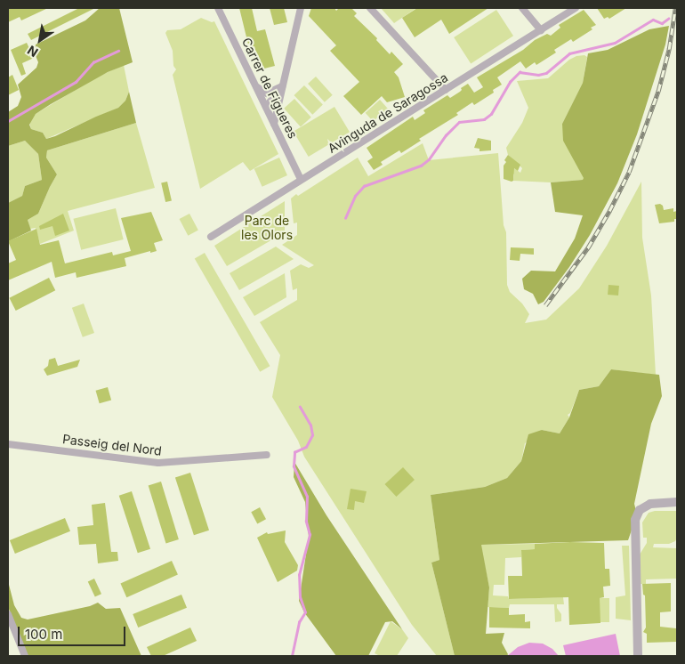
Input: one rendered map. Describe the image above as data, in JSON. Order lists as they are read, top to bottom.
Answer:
{
  "streets": {
    "street": ["Carrer de Figueres", "Avinguda de Saragossa", "Passeig del Nord"]
  },
  "crossings": [
    ["Carrer de Figueres", "Avinguda de Saragossa"]
  ],
  "parks": ["Parc de les Olors"],
  "scale_bar": "100 m",
  "north": "bottom left"
}
